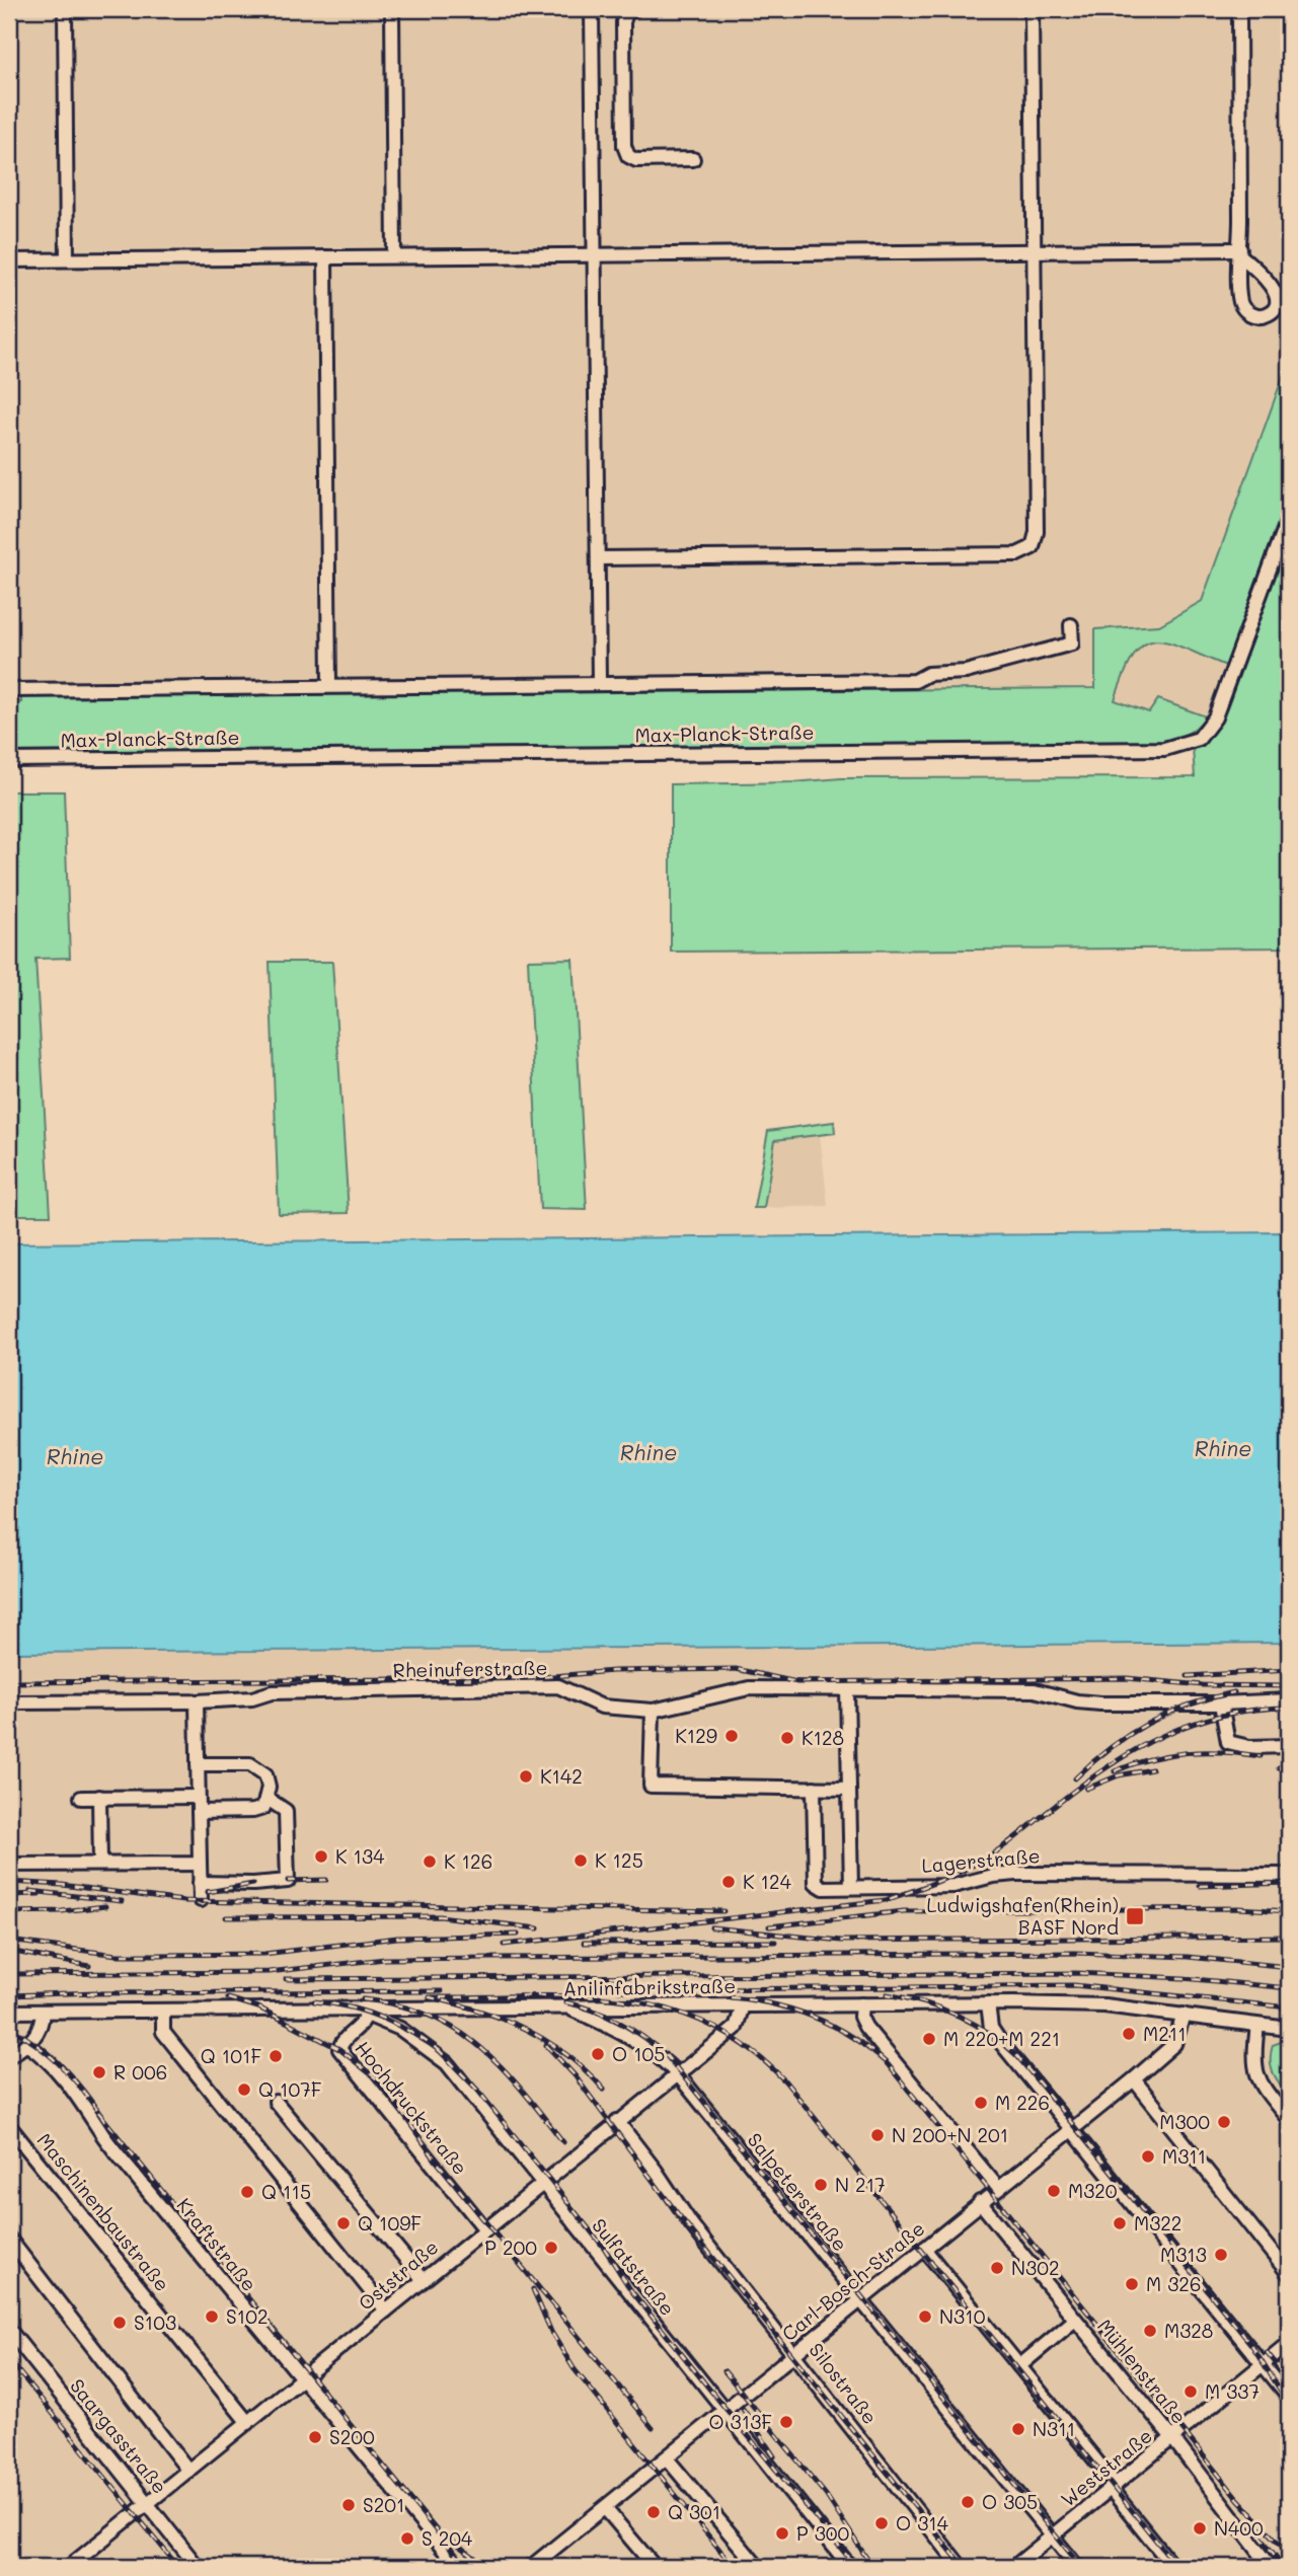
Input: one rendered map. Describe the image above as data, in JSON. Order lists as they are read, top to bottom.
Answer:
{
  "streets": {
    "street": [
      "Max-Planck-Straße",
      "Rheinuferstraße",
      "Lagerstraße",
      "Anilinfabrikstraße",
      "Hochdruckstraße",
      "Salpeterstraße",
      "Maschinenbaustraße",
      "Kraftstraße",
      "Sulfatstraße",
      "Oststraße",
      "Carl-Bosch-Straße",
      "Mühlenstraße",
      "Silostraße",
      "Saargasstraße",
      "Weststraße"
    ]
  },
  "crossings": [
    ["Anilinfabrikstraße", "Hochdruckstraße"],
    ["Anilinfabrikstraße", "Salpeterstraße"],
    ["Anilinfabrikstraße", "Sulfatstraße"],
    ["Anilinfabrikstraße", "Oststraße"],
    ["Anilinfabrikstraße", "Carl-Bosch-Straße"],
    ["Hochdruckstraße", "Sulfatstraße"],
    ["Hochdruckstraße", "Oststraße"],
    ["Salpeterstraße", "Oststraße"],
    ["Salpeterstraße", "Carl-Bosch-Straße"],
    ["Salpeterstraße", "Weststraße"],
    ["Maschinenbaustraße", "Oststraße"],
    ["Kraftstraße", "Oststraße"],
    ["Sulfatstraße", "Oststraße"],
    ["Sulfatstraße", "Carl-Bosch-Straße"],
    ["Oststraße", "Silostraße"],
    ["Oststraße", "Saargasstraße"],
    ["Carl-Bosch-Straße", "Mühlenstraße"],
    ["Carl-Bosch-Straße", "Silostraße"],
    ["Mühlenstraße", "Weststraße"]
  ],
  "water": ["Rhine"],
  "places": {
    "other": [
      "K129",
      "K128",
      "K142",
      "K 134",
      "K 125",
      "K 126",
      "K 124",
      "M211",
      "M 220+M 221",
      "O 105",
      "Q 101F",
      "R 006",
      "Q 107F",
      "M 226",
      "M300",
      "N 200+N 201",
      "M311",
      "N 217",
      "M320",
      "Q 115",
      "Q 109F",
      "M322",
      "P 200",
      "M313",
      "N302",
      "M 326",
      "S102",
      "N310",
      "S103",
      "M328",
      "M 337",
      "O 313F",
      "N311",
      "S200",
      "O 305",
      "S201",
      "Q 301",
      "O 314",
      "N400",
      "P 300",
      "S 204"
    ],
    "transit": ["Ludwigshafen(Rhein) BASF Nord"]
  }
}
